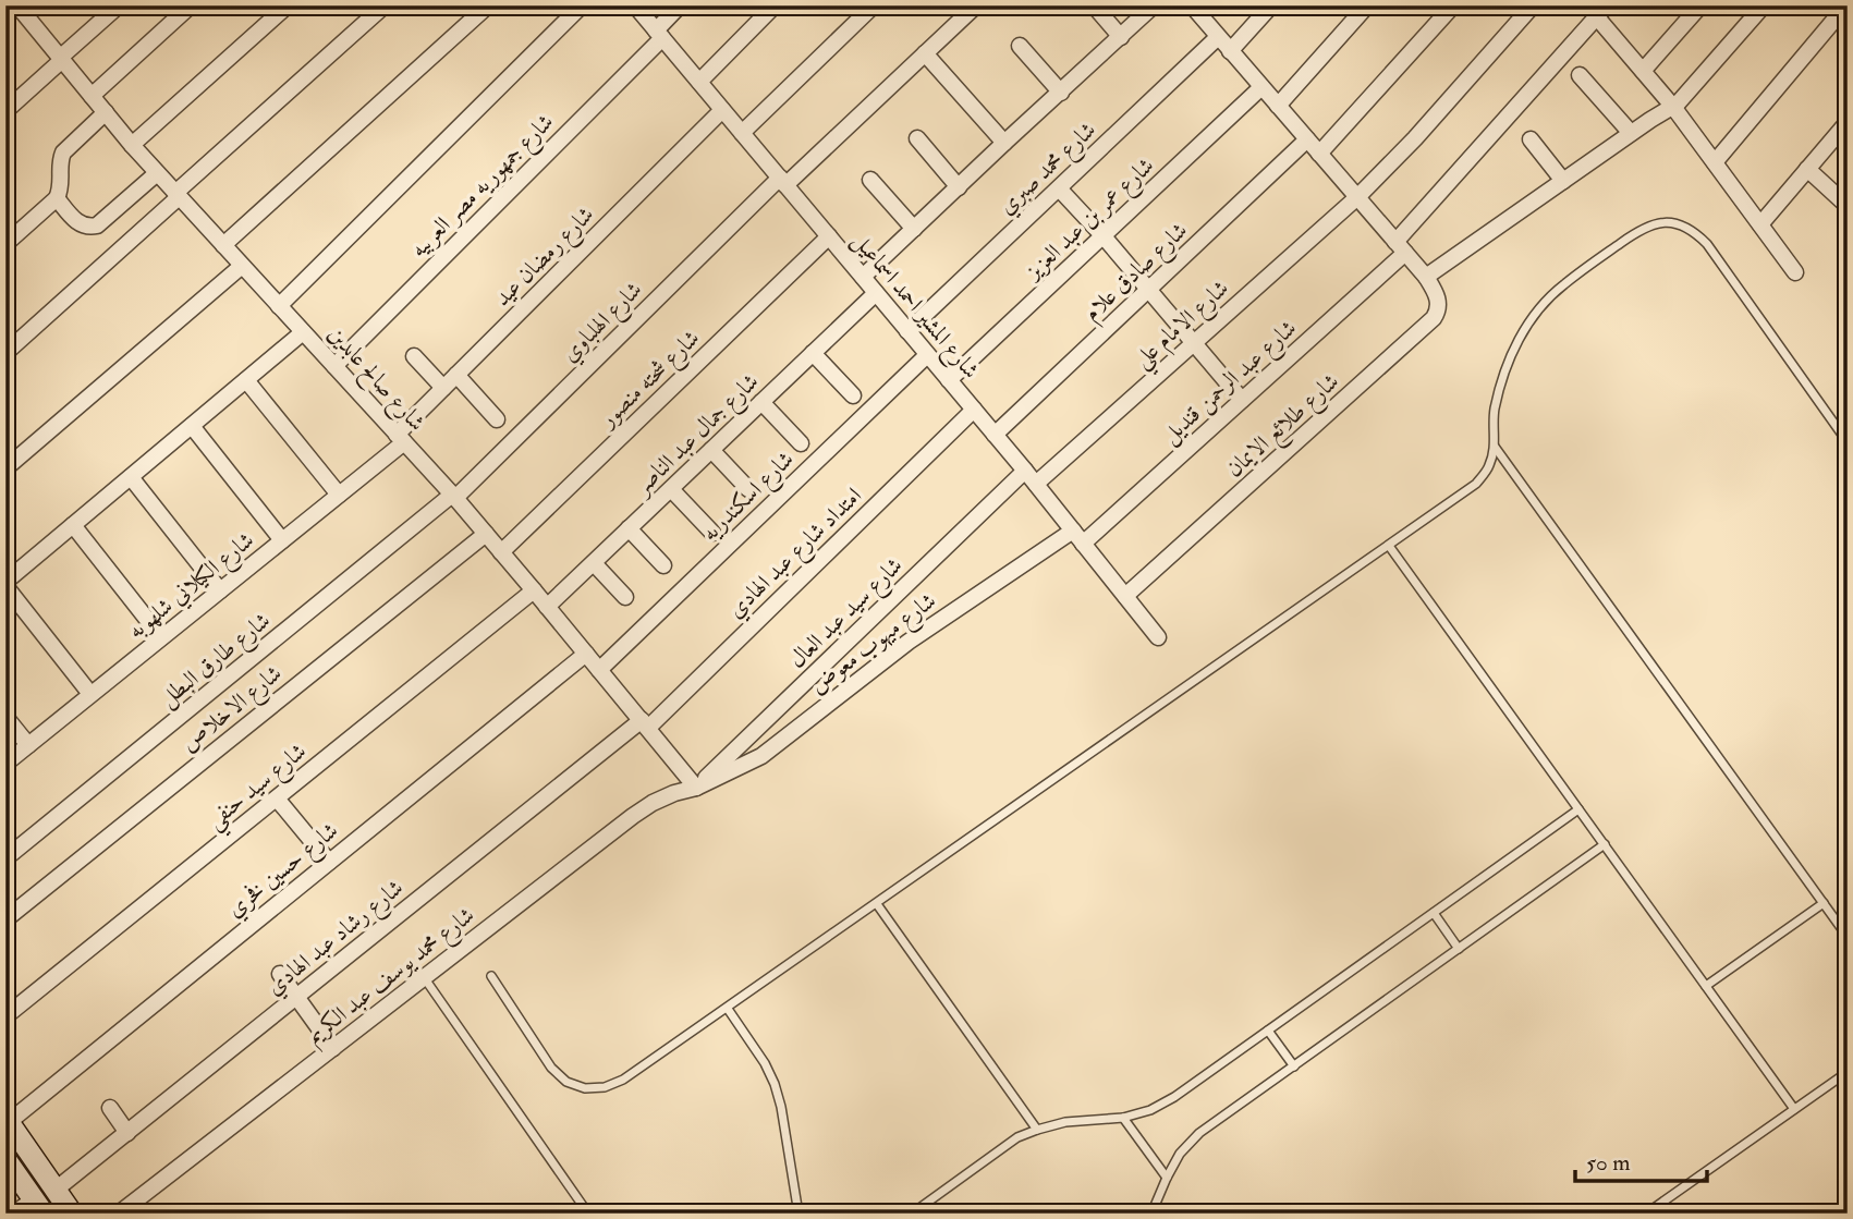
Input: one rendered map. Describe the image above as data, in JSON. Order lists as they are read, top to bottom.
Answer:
{
  "streets": {
    "street": [
      "شارع محمد صبري",
      "شارع جمهوريه مصر العربيه",
      "شارع عمر بن عبد العزيز",
      "شارع رمضان عيد",
      "شارع صادق علام",
      "شارع المشير احمد اسماعيل",
      "شارع الهلباوي",
      "شارع الامام علي",
      "شارع صالح عابدين",
      "شارع شحته منصور",
      "شارع عبد الرحمن قنديل",
      "شارع طلائع الايمان",
      "شارع جمال عبد الناصر",
      "شارع اسكندريه",
      "امتداد شارع عبد الهادي",
      "شارع الكيلاني شلهوبه",
      "شارع سيد عبد العال",
      "شارع ميهوب معوض",
      "شارع طارق البطل",
      "شارع الاخلاص",
      "شارع سيد حنفي",
      "شارع حسين فخري",
      "شارع رشاد عبد الهادي",
      "شارع محمد يوسف عبد الكريم"
    ]
  },
  "crossings": [
    ["شارع محمد صبري", "شارع المشير احمد اسماعيل"],
    ["شارع جمهوريه مصر العربيه", "شارع المشير احمد اسماعيل"],
    ["شارع جمهوريه مصر العربيه", "شارع صالح عابدين"],
    ["شارع عمر بن عبد العزيز", "شارع المشير احمد اسماعيل"],
    ["شارع رمضان عيد", "شارع المشير احمد اسماعيل"],
    ["شارع رمضان عيد", "شارع صالح عابدين"],
    ["شارع رمضان عيد", "شارع الكيلاني شلهوبه"],
    ["شارع صادق علام", "شارع المشير احمد اسماعيل"],
    ["شارع المشير احمد اسماعيل", "شارع الهلباوي"],
    ["شارع المشير احمد اسماعيل", "شارع الامام علي"],
    ["شارع المشير احمد اسماعيل", "شارع شحته منصور"],
    ["شارع المشير احمد اسماعيل", "شارع عبد الرحمن قنديل"],
    ["شارع المشير احمد اسماعيل", "شارع طلائع الايمان"],
    ["شارع المشير احمد اسماعيل", "شارع جمال عبد الناصر"],
    ["شارع المشير احمد اسماعيل", "شارع اسكندريه"],
    ["شارع المشير احمد اسماعيل", "امتداد شارع عبد الهادي"],
    ["شارع المشير احمد اسماعيل", "شارع سيد عبد العال"],
    ["شارع المشير احمد اسماعيل", "شارع ميهوب معوض"],
    ["شارع الهلباوي", "شارع صالح عابدين"],
    ["شارع الهلباوي", "شارع طارق البطل"],
    ["شارع صالح عابدين", "شارع شحته منصور"],
    ["شارع صالح عابدين", "شارع جمال عبد الناصر"],
    ["شارع صالح عابدين", "شارع اسكندريه"],
    ["شارع صالح عابدين", "امتداد شارع عبد الهادي"],
    ["شارع صالح عابدين", "شارع الكيلاني شلهوبه"],
    ["شارع صالح عابدين", "شارع سيد عبد العال"],
    ["شارع صالح عابدين", "شارع ميهوب معوض"],
    ["شارع صالح عابدين", "شارع طارق البطل"],
    ["شارع صالح عابدين", "شارع الاخلاص"],
    ["شارع صالح عابدين", "شارع سيد حنفي"],
    ["شارع صالح عابدين", "شارع حسين فخري"],
    ["شارع صالح عابدين", "شارع رشاد عبد الهادي"],
    ["شارع صالح عابدين", "شارع محمد يوسف عبد الكريم"],
    ["شارع عبد الرحمن قنديل", "شارع ميهوب معوض"],
    ["امتداد شارع عبد الهادي", "شارع رشاد عبد الهادي"],
    ["شارع سيد عبد العال", "شارع ميهوب معوض"],
    ["شارع سيد عبد العال", "شارع محمد يوسف عبد الكريم"],
    ["شارع ميهوب معوض", "شارع محمد يوسف عبد الكريم"]
  ],
  "scale_bar": "50 m"
}
